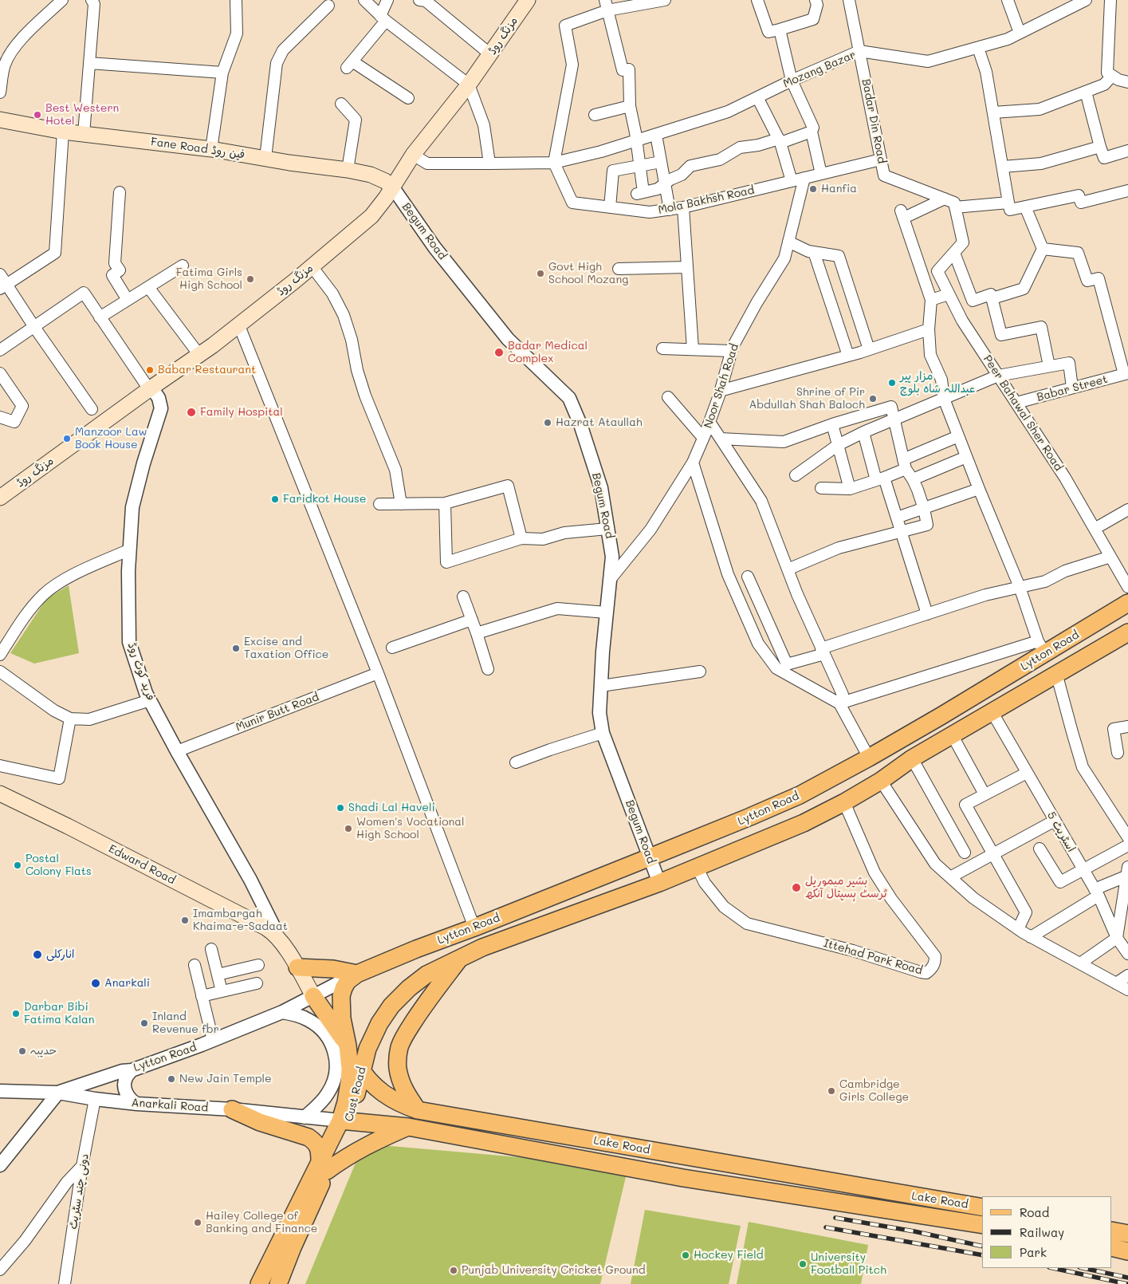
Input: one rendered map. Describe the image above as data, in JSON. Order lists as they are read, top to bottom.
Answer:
{
  "streets": {
    "main road": [
      "مزنگ روڈ",
      "Fane Road فین روڈ",
      "Lytton Road",
      "Edward Road",
      "Cust Road",
      "Lake Road"
    ],
    "street": [
      "Mozang Bazar",
      "Badar Din Road",
      "Mola Bakhsh Road",
      "Begum Road",
      "Noor Shah Road",
      "Babar Street",
      "Peer Bahawal Sher Road",
      "فرید کوٹ روڈ",
      "Munir Butt Road",
      "اسٹریٹ 5",
      "Ittehad Park Road",
      "Anarkali Road",
      "دونی چند سٹریٹ"
    ]
  },
  "crossings": [
    ["مزنگ روڈ", "Mozang Bazar"],
    ["مزنگ روڈ", "Fane Road فین روڈ"],
    ["مزنگ روڈ", "Begum Road"],
    ["مزنگ روڈ", "فرید کوٹ روڈ"],
    ["Mozang Bazar", "Badar Din Road"],
    ["Mozang Bazar", "Mola Bakhsh Road"],
    ["Badar Din Road", "Mola Bakhsh Road"],
    ["Badar Din Road", "Peer Bahawal Sher Road"],
    ["Fane Road فین روڈ", "Begum Road"],
    ["Mola Bakhsh Road", "Noor Shah Road"],
    ["Begum Road", "Noor Shah Road"],
    ["Begum Road", "Lytton Road"],
    ["Babar Street", "Peer Bahawal Sher Road"],
    ["Lytton Road", "اسٹریٹ 5"],
    ["Lytton Road", "Ittehad Park Road"],
    ["Lytton Road", "Cust Road"],
    ["Lytton Road", "Anarkali Road"],
    ["Lytton Road", "Lake Road"],
    ["فرید کوٹ روڈ", "Munir Butt Road"],
    ["فرید کوٹ روڈ", "Edward Road"],
    ["Cust Road", "Anarkali Road"],
    ["Cust Road", "Lake Road"],
    ["Anarkali Road", "دونی چند سٹریٹ"]
  ],
  "places": [
    "Best Western Hotel",
    "Hanfia",
    "Govt High School Mozang",
    "Fatima Girls High School",
    "Badar Medical Complex",
    "Babar Restaurant",
    "مزار پیر عبداللہ شاہ بلوچ",
    "Shrine of Pir Abdullah Shah Baloch",
    "Family Hospital",
    "Hazrat Ataullah",
    "Manzoor Law Book House",
    "Faridkot House",
    "Excise and Taxation Office",
    "Shadi Lal Haveli",
    "Women's Vocational High School",
    "Postal Colony Flats",
    "بشیر میموریل ٹرسٹ ہسپتال آنکھ",
    "Imambargah Khaima-e-Sadaat",
    "انارکلی",
    "Anarkali",
    "Darbar Bibi Fatima Kalan",
    "Inland Revenue fbr",
    "حدیبہ",
    "New Jain Temple",
    "Cambridge Girls College",
    "Hailey College of Banking and Finance",
    "Hockey Field",
    "University Football Pitch",
    "Punjab University Cricket Ground"
  ],
  "legend": ["Road", "Railway", "Park"]
}
